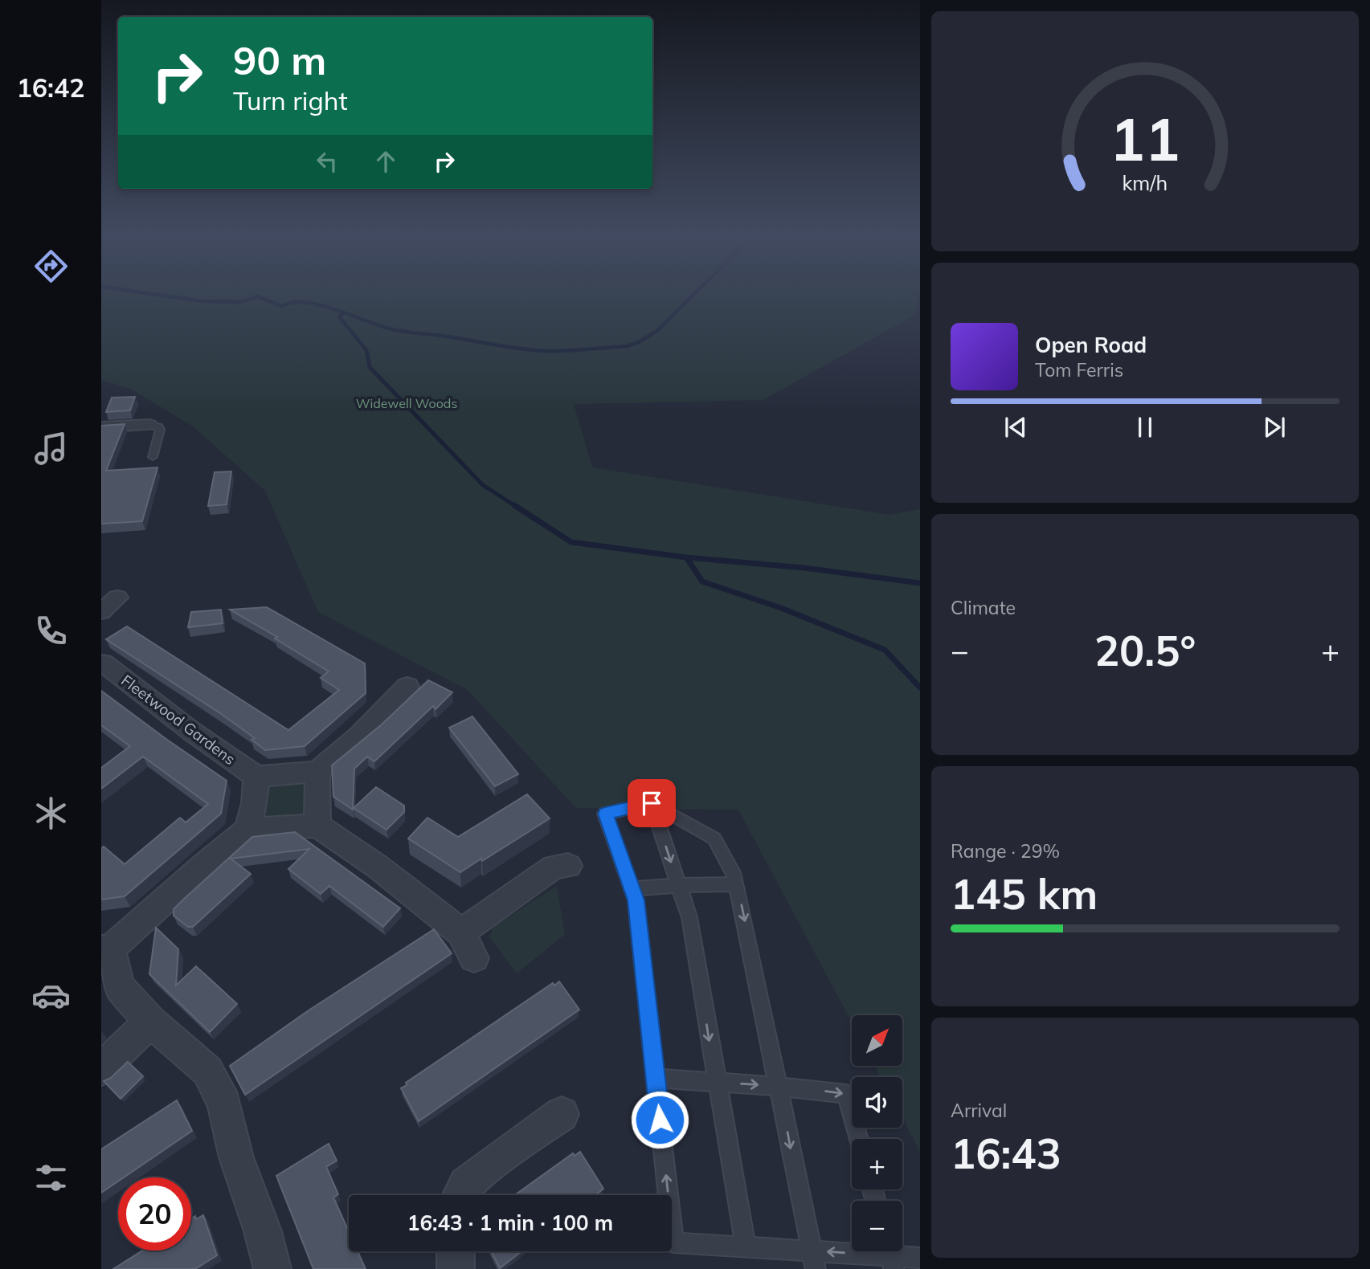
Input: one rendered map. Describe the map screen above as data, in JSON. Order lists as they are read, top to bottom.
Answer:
{
  "streets": {
    "street": ["Fleetwood Gardens"]
  },
  "parks": ["Widewell Woods"],
  "north": "top right",
  "page": {
    "tabs": "16:42",
    "turn": ["90 m", "Turn right"],
    "song": ["Open Road", "Tom Ferris"],
    "tile": [
      "Climate",
      ["Range · 29%", "145 km"],
      ["Arrival", "16:43"]
    ],
    "heat": ["−", "20.5°", "+"],
    "map_buttons": ["+", "−"],
    "limit": "20",
    "trip": "16:43 · 1 min · 100 m",
    "gauge": ["11", "km/h"]
  }
}
